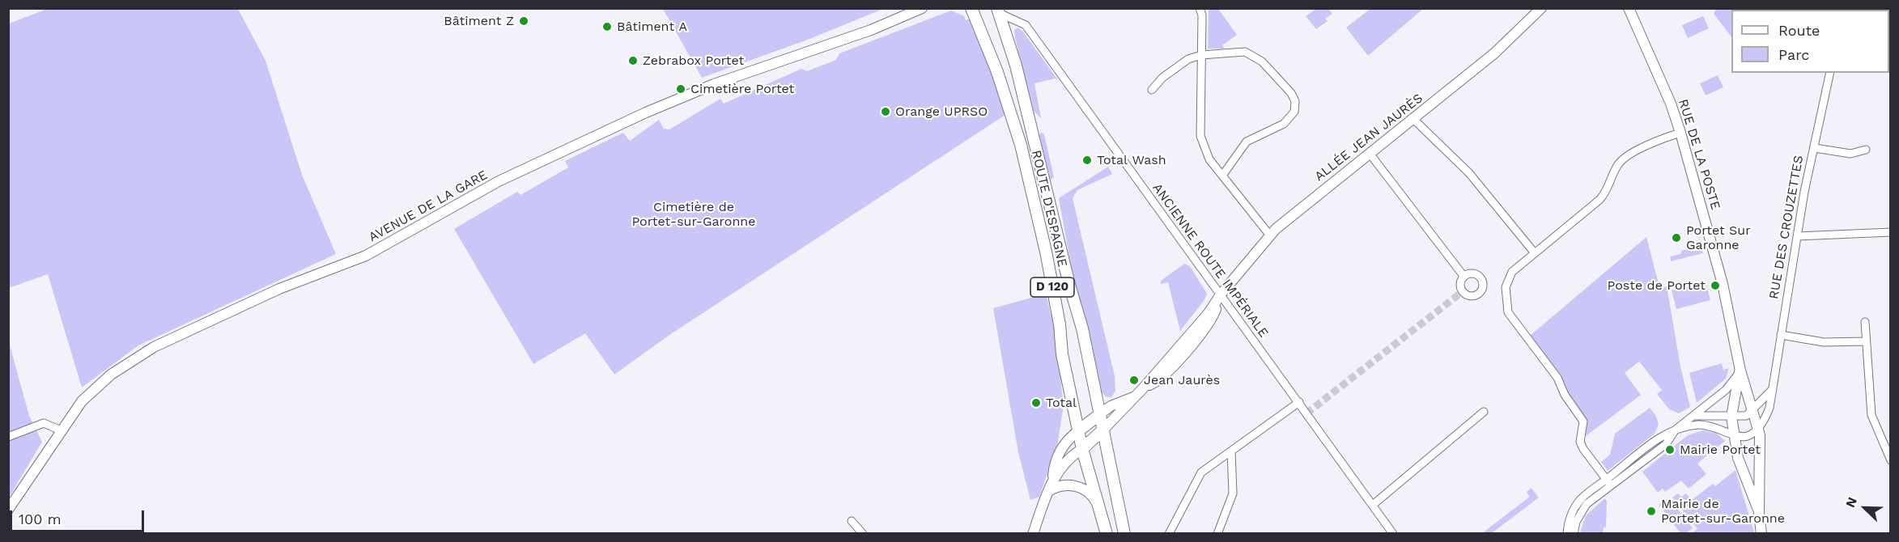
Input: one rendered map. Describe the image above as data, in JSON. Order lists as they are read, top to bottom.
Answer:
{
  "streets": {
    "main road": ["ROUTE D'ESPAGNE", "D 120"],
    "street": [
      "ALLÉE JEAN JAURÈS",
      "RUE DE LA POSTE",
      "AVENUE DE LA GARE",
      "RUE DES CROUZETTES",
      "ANCIENNE ROUTE IMPÉRIALE"
    ]
  },
  "crossings": [
    ["ALLÉE JEAN JAURÈS", "ROUTE D'ESPAGNE"],
    ["ALLÉE JEAN JAURÈS", "ANCIENNE ROUTE IMPÉRIALE"],
    ["RUE DE LA POSTE", "RUE DES CROUZETTES"],
    ["ROUTE D'ESPAGNE", "ANCIENNE ROUTE IMPÉRIALE"]
  ],
  "parks": ["Cimetière de Portet-sur-Garonne"],
  "places": [
    "Bâtiment Z",
    "Bâtiment A",
    "Zebrabox Portet",
    "Cimetière Portet",
    "Orange UPRSO",
    "Total Wash",
    "Portet Sur Garonne",
    "Poste de Portet",
    "Jean Jaurès",
    "Total",
    "Mairie Portet",
    "Mairie de Portet-sur-Garonne"
  ],
  "legend": ["Route", "Parc"],
  "scale_bar": "100 m",
  "north": "top left"
}
